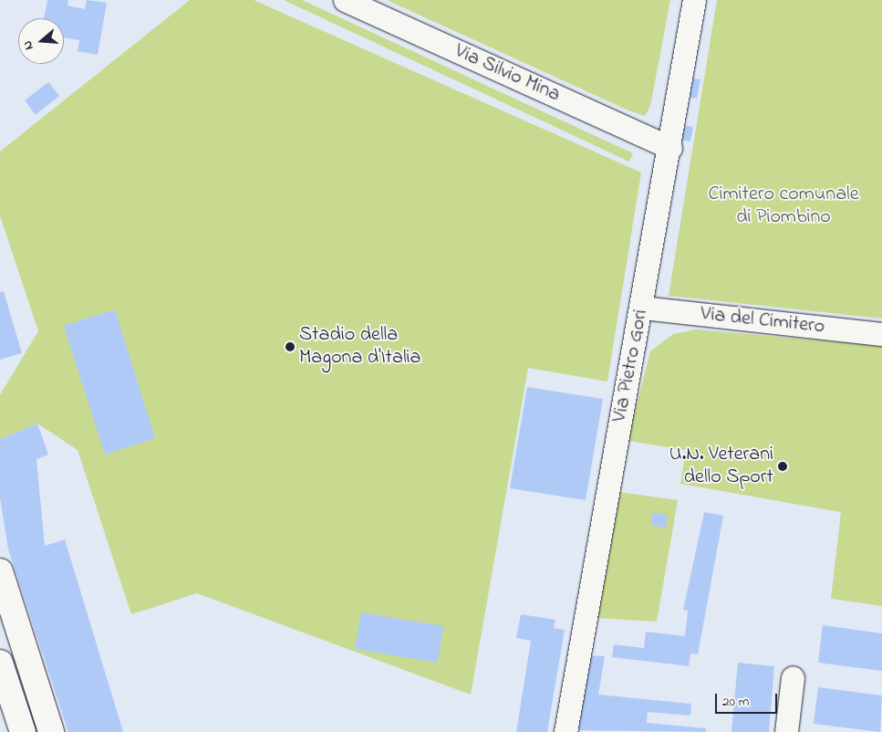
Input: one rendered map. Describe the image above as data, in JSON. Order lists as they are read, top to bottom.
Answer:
{
  "streets": {
    "street": ["Via Silvio Mina", "Via del Cimitero", "Via Pietro Gori"]
  },
  "crossings": [
    ["Via Silvio Mina", "Via Pietro Gori"],
    ["Via del Cimitero", "Via Pietro Gori"]
  ],
  "parks": ["Cimitero comunale di Piombino"],
  "places": ["Stadio della Magona d'Italia", "U.N. Veterani dello Sport"],
  "scale_bar": "20 m",
  "north": "left"
}
